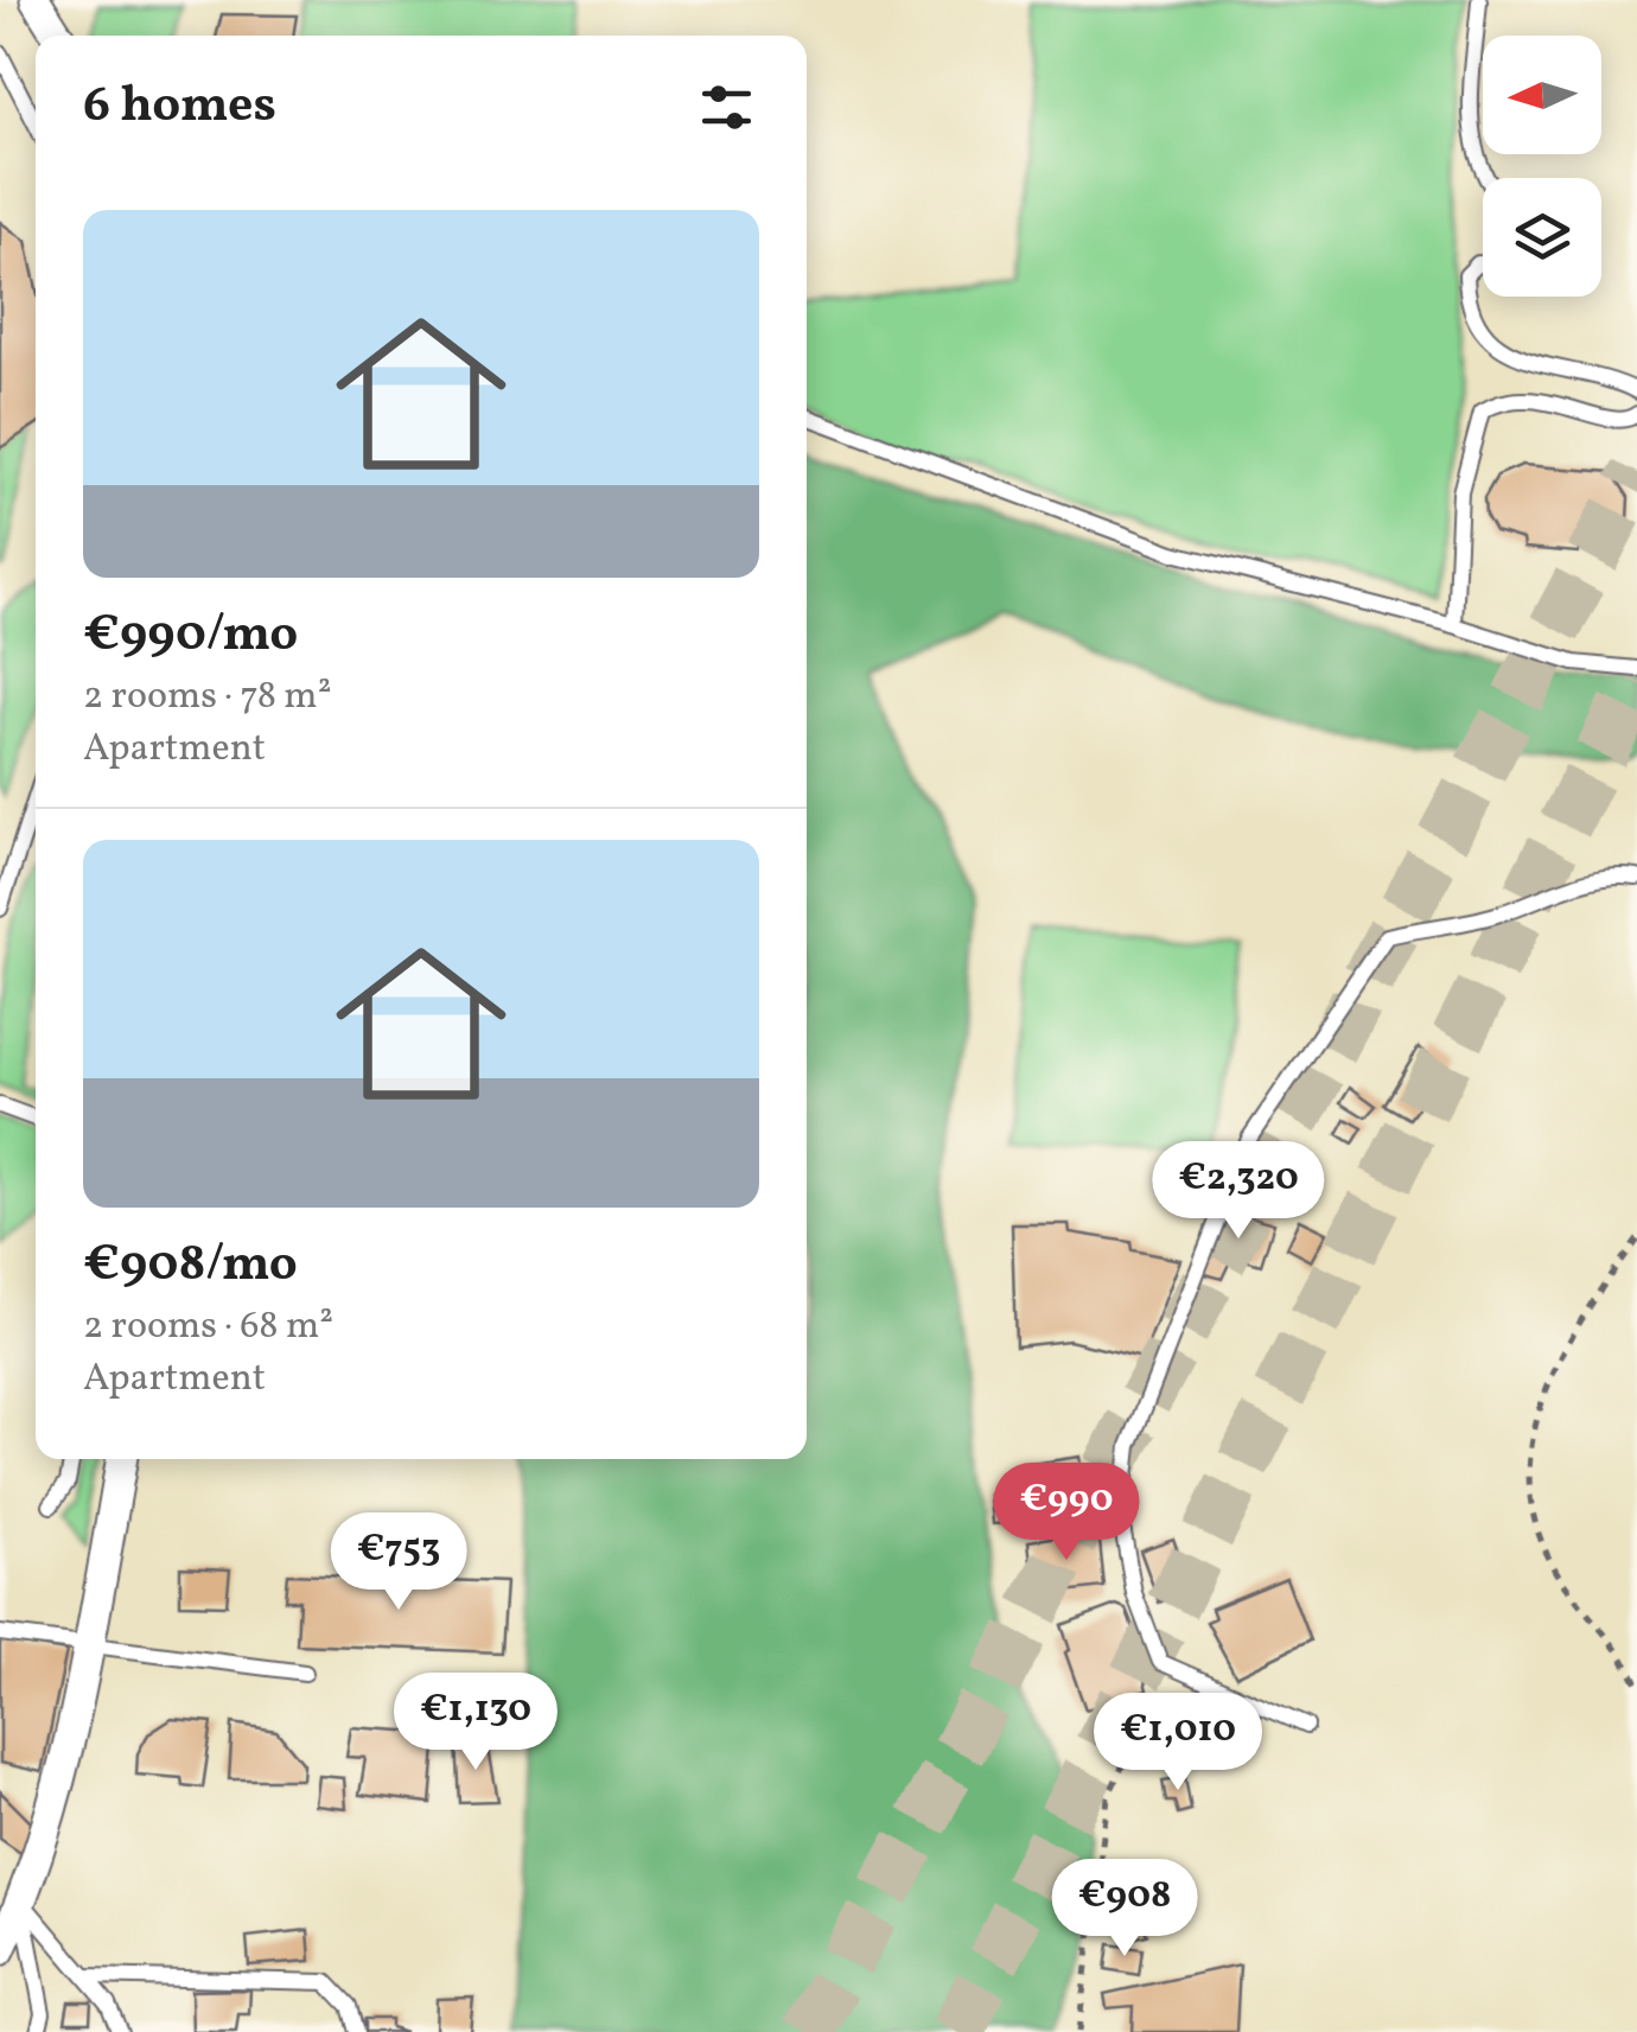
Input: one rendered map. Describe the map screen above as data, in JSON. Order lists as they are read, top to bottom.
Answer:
{
  "north": "left",
  "page": {
    "heading": "6 homes",
    "list": [
      {
        "name": "€990/mo",
        "note": "2 rooms · 78 m² · Apartment"
      },
      {
        "name": "€908/mo",
        "note": "2 rooms · 68 m² · Apartment"
      }
    ],
    "price": [
      "€2,320",
      "€990",
      "€753",
      "€1,130",
      "€1,010",
      "€908"
    ]
  }
}
